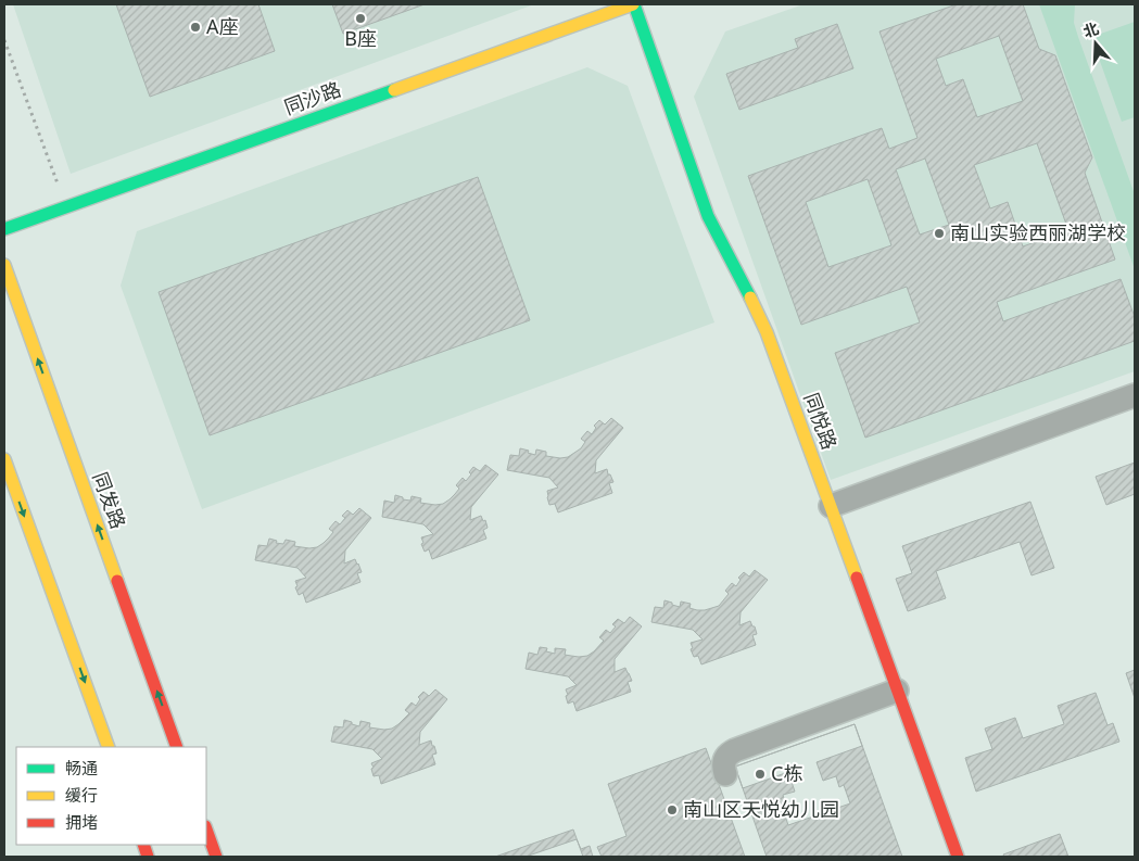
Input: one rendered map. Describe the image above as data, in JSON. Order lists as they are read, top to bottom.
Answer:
{
  "streets": {
    "street": ["同沙路", "同悦路", "同发路"]
  },
  "crossings": [
    ["同沙路", "同悦路"]
  ],
  "places": [
    "B座",
    "A座",
    "南山实验西丽湖学校",
    "C栋",
    "南山区天悦幼儿园"
  ],
  "legend": ["畅通", "缓行", "拥堵"],
  "north": "top"
}
